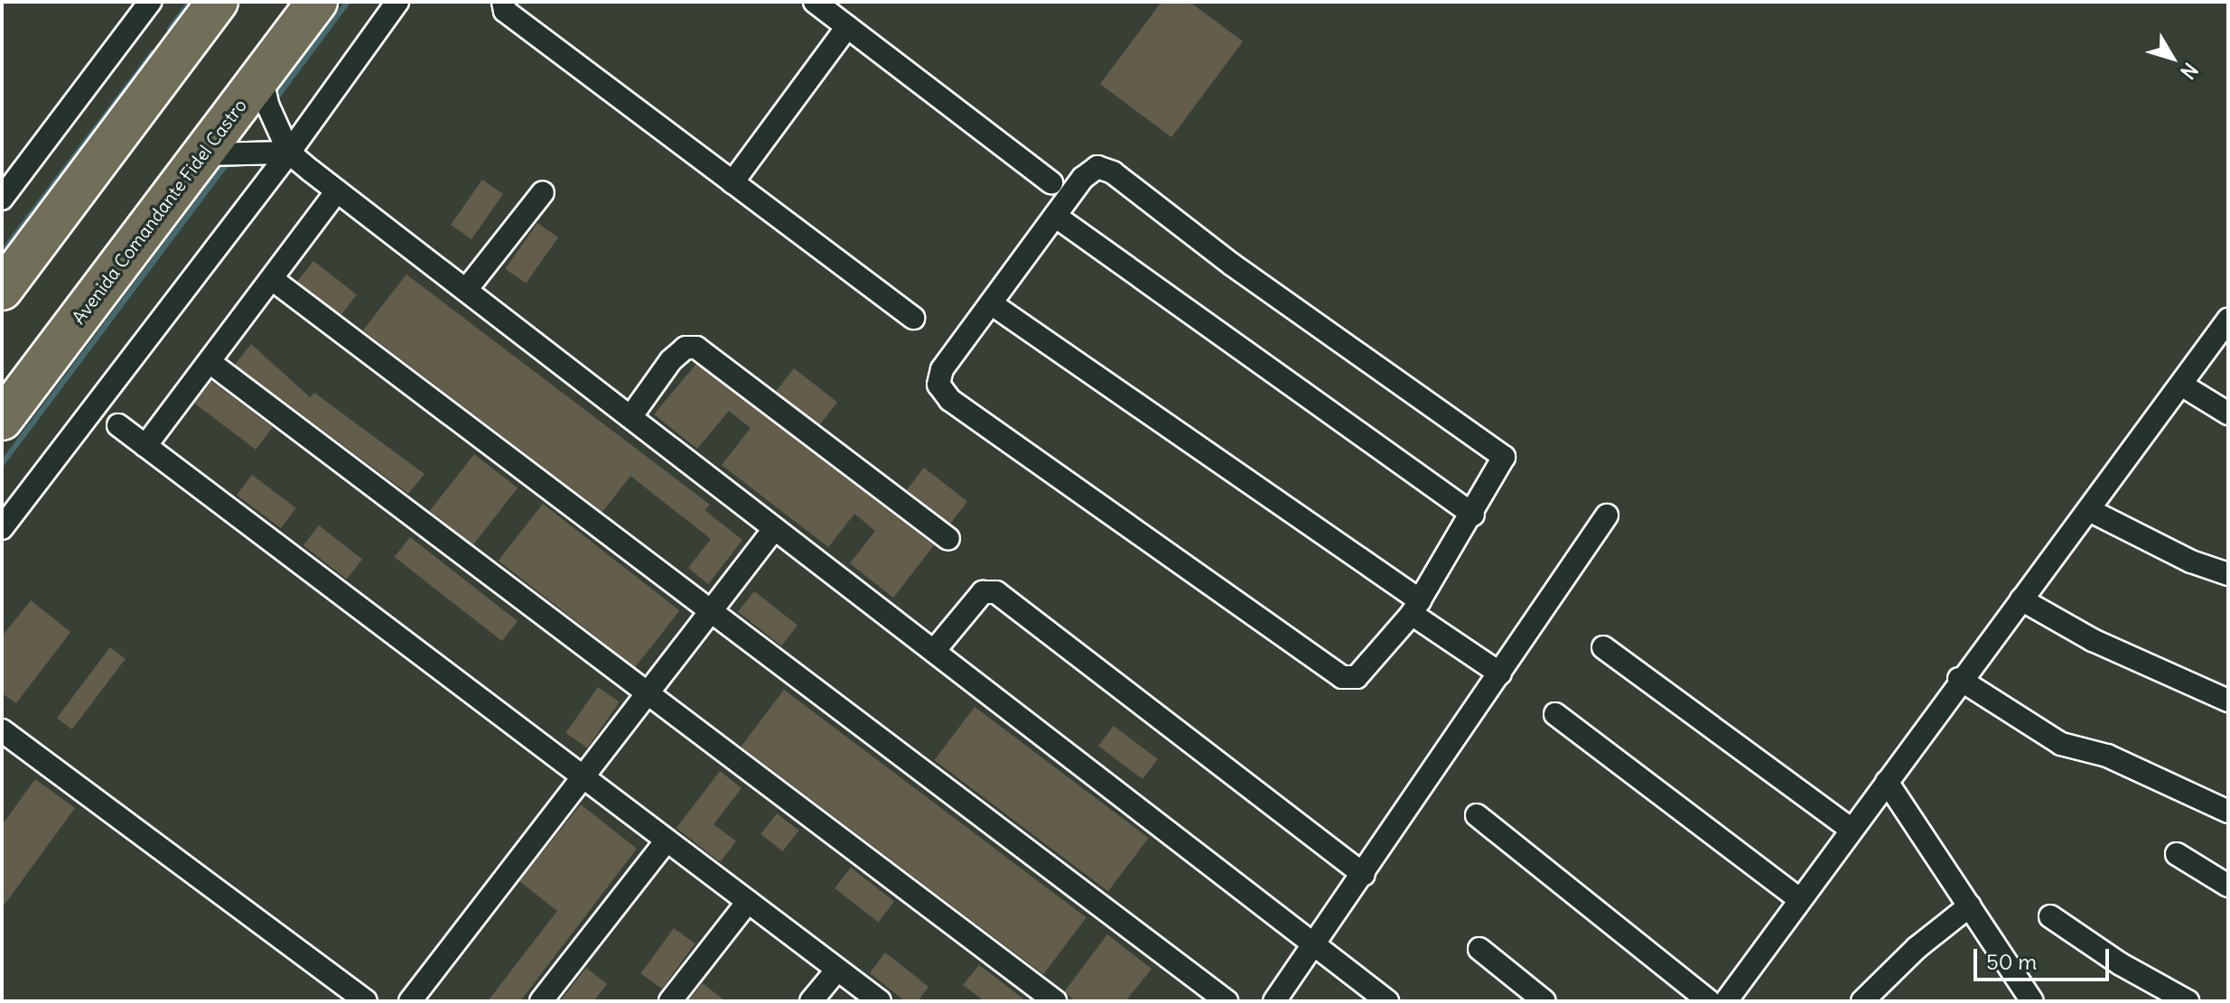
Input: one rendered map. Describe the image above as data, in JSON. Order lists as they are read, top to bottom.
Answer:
{
  "streets": {
    "highway": ["Avenida Comandante Fidel Castro"]
  },
  "scale_bar": "50 m",
  "north": "bottom right"
}
